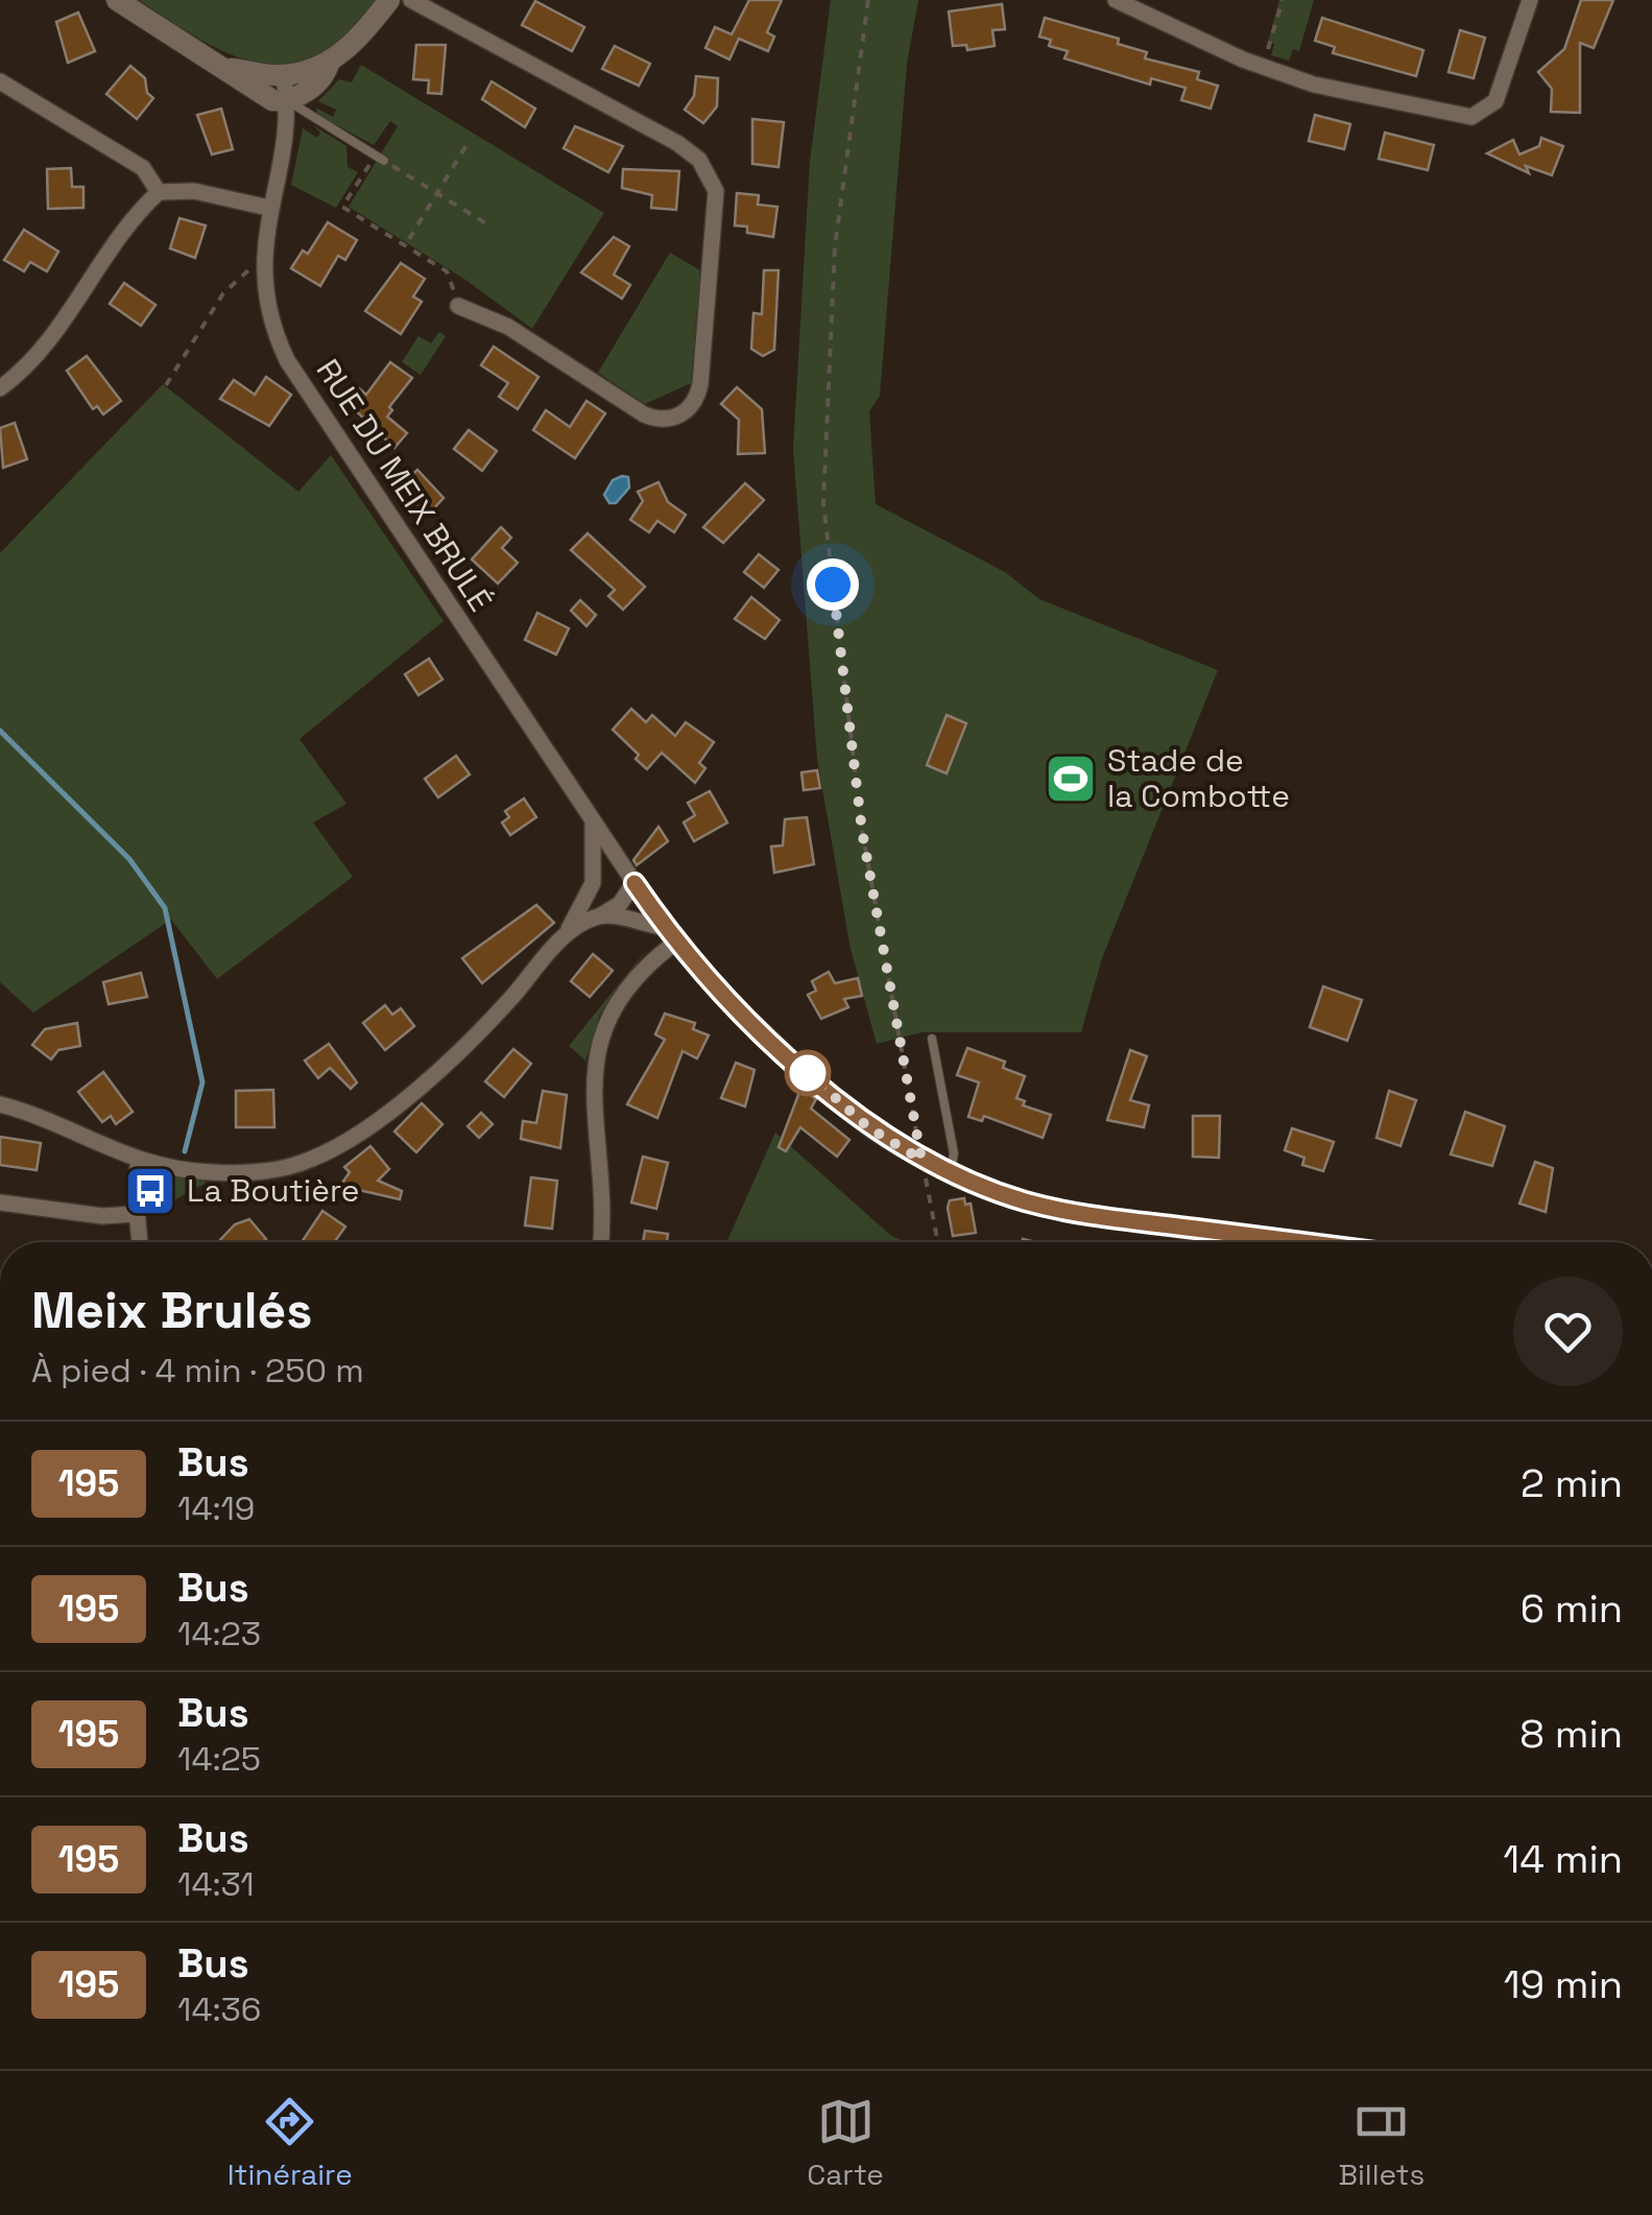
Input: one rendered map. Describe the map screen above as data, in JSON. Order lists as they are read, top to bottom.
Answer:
{
  "streets": {
    "street": ["RUE DU MEIX BRULÉ"]
  },
  "places": {
    "sports": ["Stade de la Combotte"],
    "bus stop": ["La Boutière"]
  },
  "lines": ["bus line 195"],
  "page": {
    "heading": ["Meix Brulés", "À pied · 4 min · 250 m"],
    "list": [
      {
        "mark": "195",
        "name": "Bus",
        "note": "14:19",
        "value": "2 min"
      },
      {
        "mark": "195",
        "name": "Bus",
        "note": "14:23",
        "value": "6 min"
      },
      {
        "mark": "195",
        "name": "Bus",
        "note": "14:25",
        "value": "8 min"
      },
      {
        "mark": "195",
        "name": "Bus",
        "note": "14:31",
        "value": "14 min"
      },
      {
        "mark": "195",
        "name": "Bus",
        "note": "14:36",
        "value": "19 min"
      }
    ],
    "tabs": ["Itinéraire", "Carte", "Billets"]
  }
}
